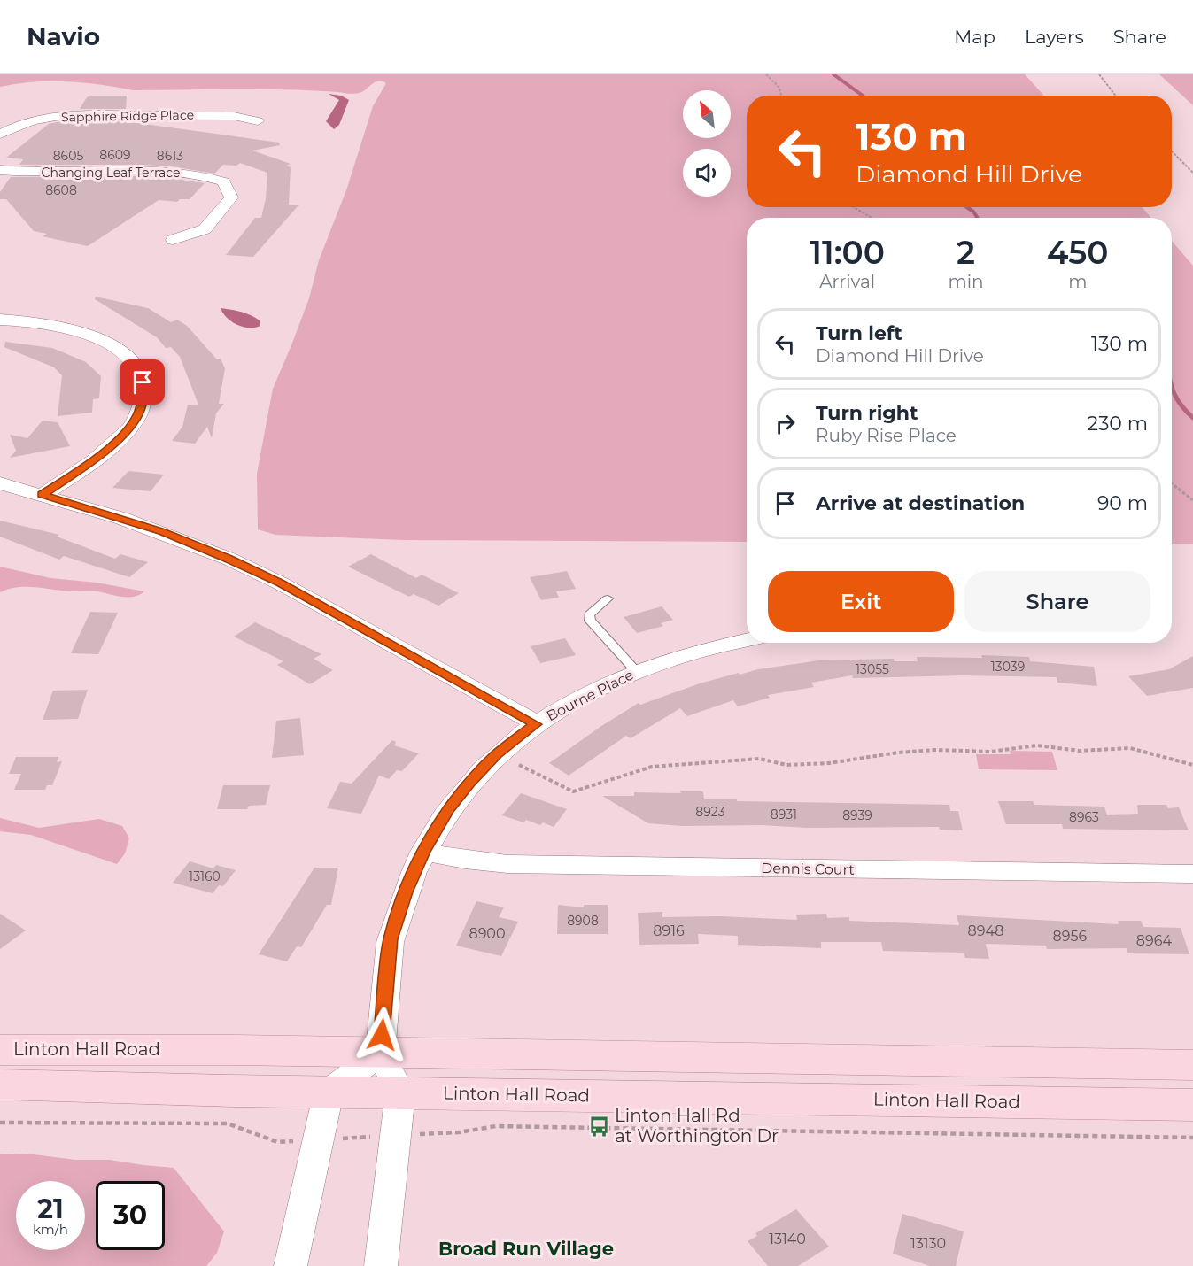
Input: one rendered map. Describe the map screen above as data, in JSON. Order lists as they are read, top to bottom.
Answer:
{
  "streets": {
    "main road": ["Linton Hall Road"],
    "street": [
      "Sapphire Ridge Place",
      "Changing Leaf Terrace",
      "Bourne Place",
      "Dennis Court"
    ]
  },
  "crossings": [
    ["Bourne Place", "Dennis Court"],
    ["Bourne Place", "Linton Hall Road"]
  ],
  "districts": ["Broad Run Village"],
  "places": {
    "bus stop": ["Linton Hall Rd at Worthington Dr"]
  },
  "house_numbers": [
    "8609",
    "8605",
    "8613",
    "8608",
    "13039",
    "13055",
    "8923",
    "8931",
    "8939",
    "8963",
    "13160",
    "8908",
    "8916",
    "8948",
    "8900",
    "8956",
    "8964",
    "13140",
    "13130"
  ],
  "north": "top left",
  "page": {
    "header": "Navio",
    "nav": ["Map", "Layers", "Share"],
    "turn": ["130 m", "Diamond Hill Drive"],
    "eta": [
      "11:00",
      "Arrival",
      "2",
      "min",
      "450",
      "m"
    ],
    "list": [
      {
        "name": "Turn left",
        "note": "Diamond Hill Drive",
        "value": "130 m"
      },
      {
        "name": "Turn right",
        "note": "Ruby Rise Place",
        "value": "230 m"
      },
      {
        "name": "Arrive at destination",
        "value": "90 m"
      }
    ],
    "buttons": ["Exit", "Share"],
    "speed": "21 km/h",
    "limit": "30"
  }
}
